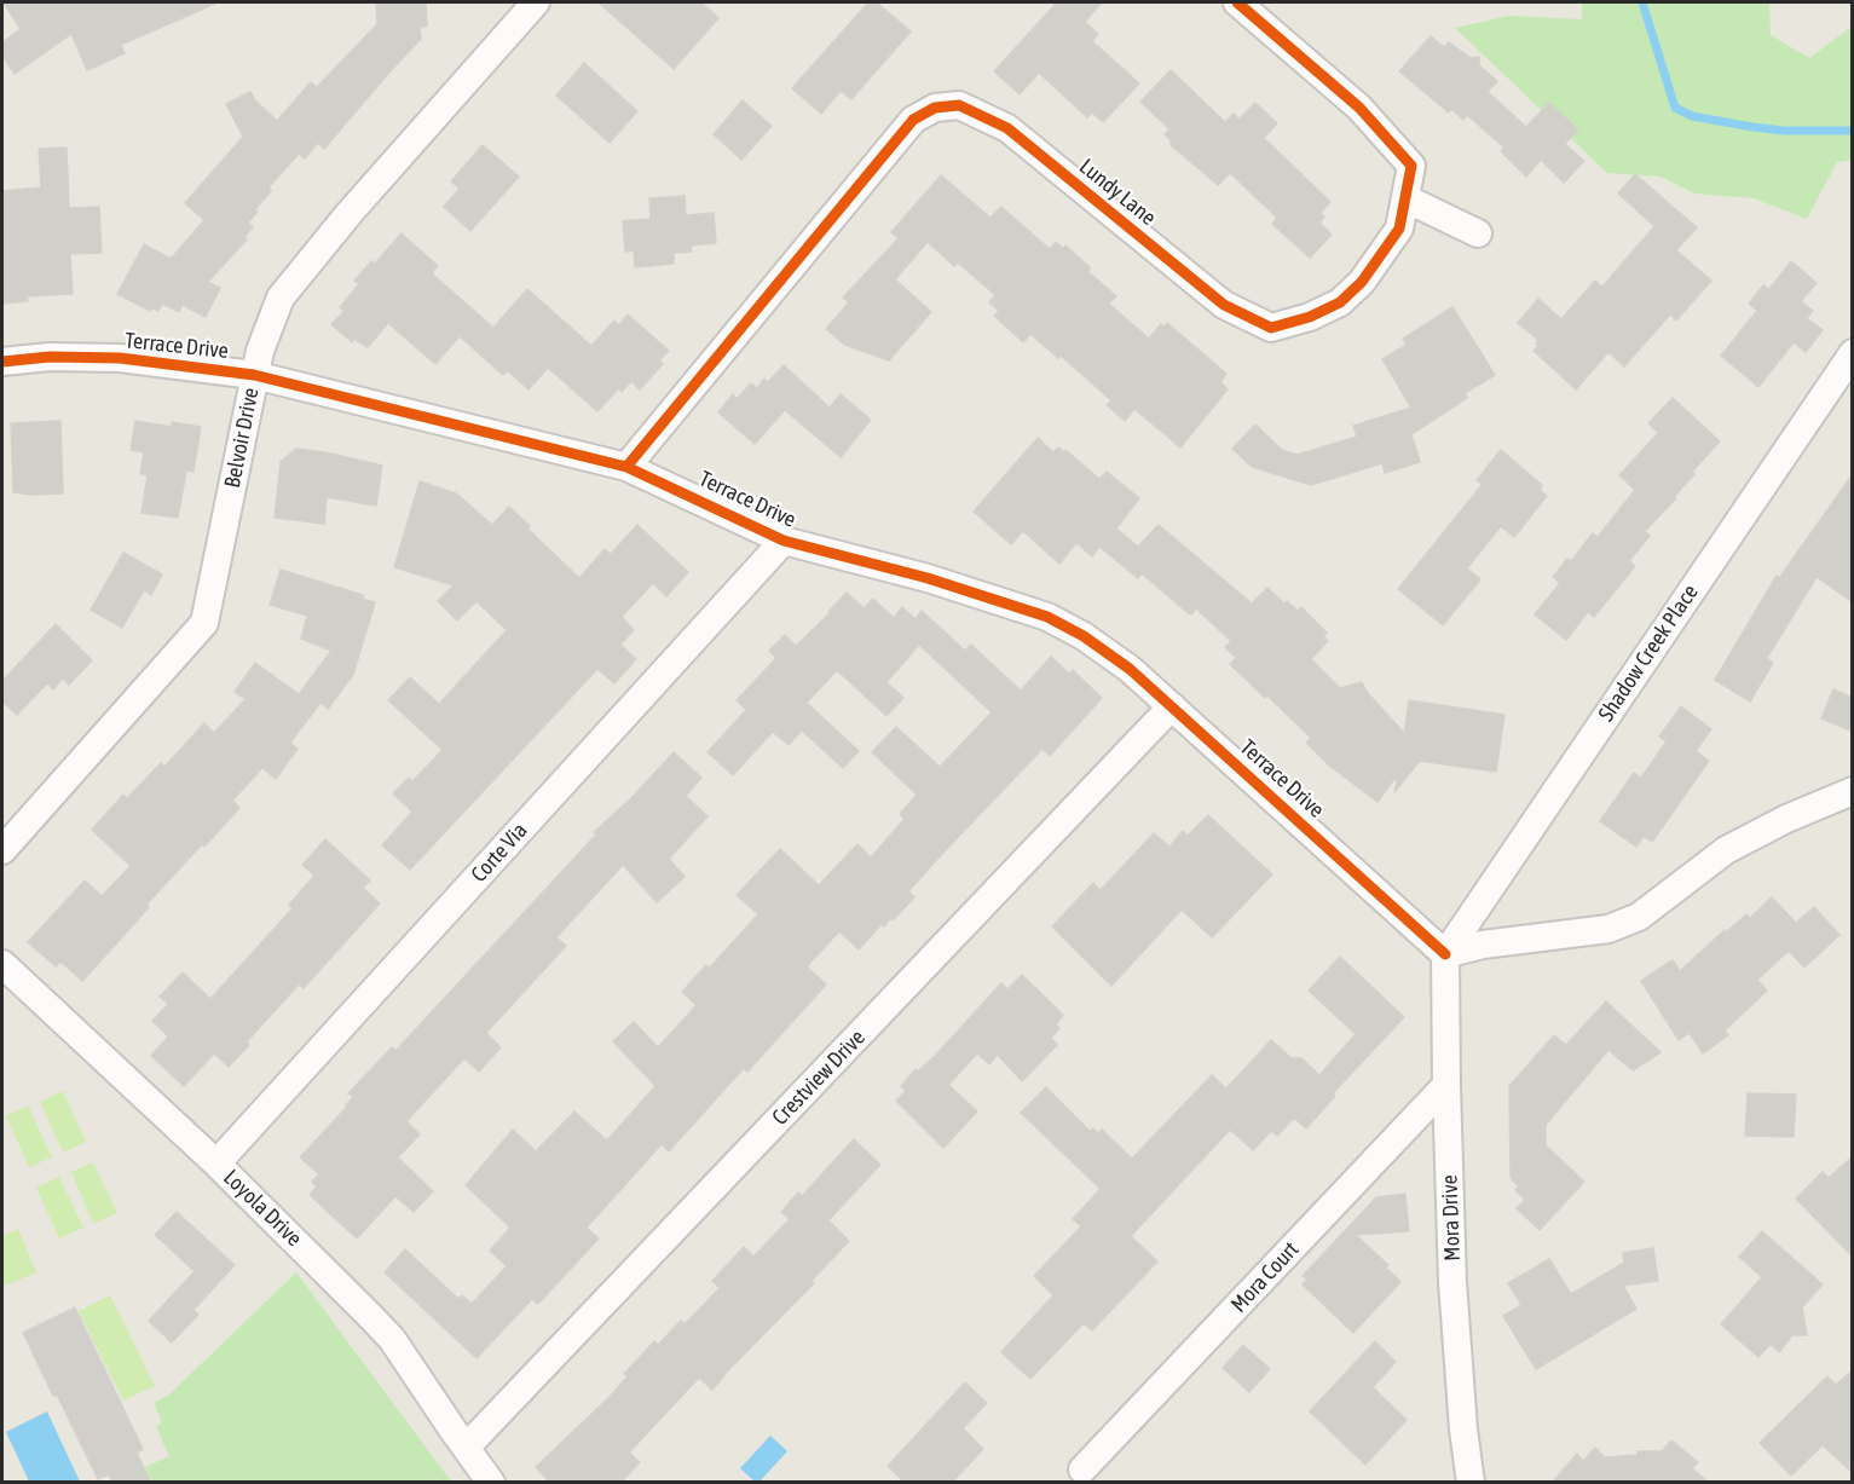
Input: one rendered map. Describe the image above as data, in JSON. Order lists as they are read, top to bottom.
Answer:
{
  "streets": {
    "street": [
      "Lundy Lane",
      "Terrace Drive",
      "Belvoir Drive",
      "Shadow Creek Place",
      "Corte Via",
      "Crestview Drive",
      "Loyola Drive",
      "Mora Drive",
      "Mora Court"
    ]
  },
  "crossings": [
    ["Lundy Lane", "Terrace Drive"],
    ["Terrace Drive", "Belvoir Drive"],
    ["Terrace Drive", "Shadow Creek Place"],
    ["Terrace Drive", "Corte Via"],
    ["Terrace Drive", "Crestview Drive"],
    ["Terrace Drive", "Mora Drive"],
    ["Shadow Creek Place", "Mora Drive"],
    ["Corte Via", "Loyola Drive"],
    ["Crestview Drive", "Loyola Drive"],
    ["Mora Drive", "Mora Court"]
  ]
}
